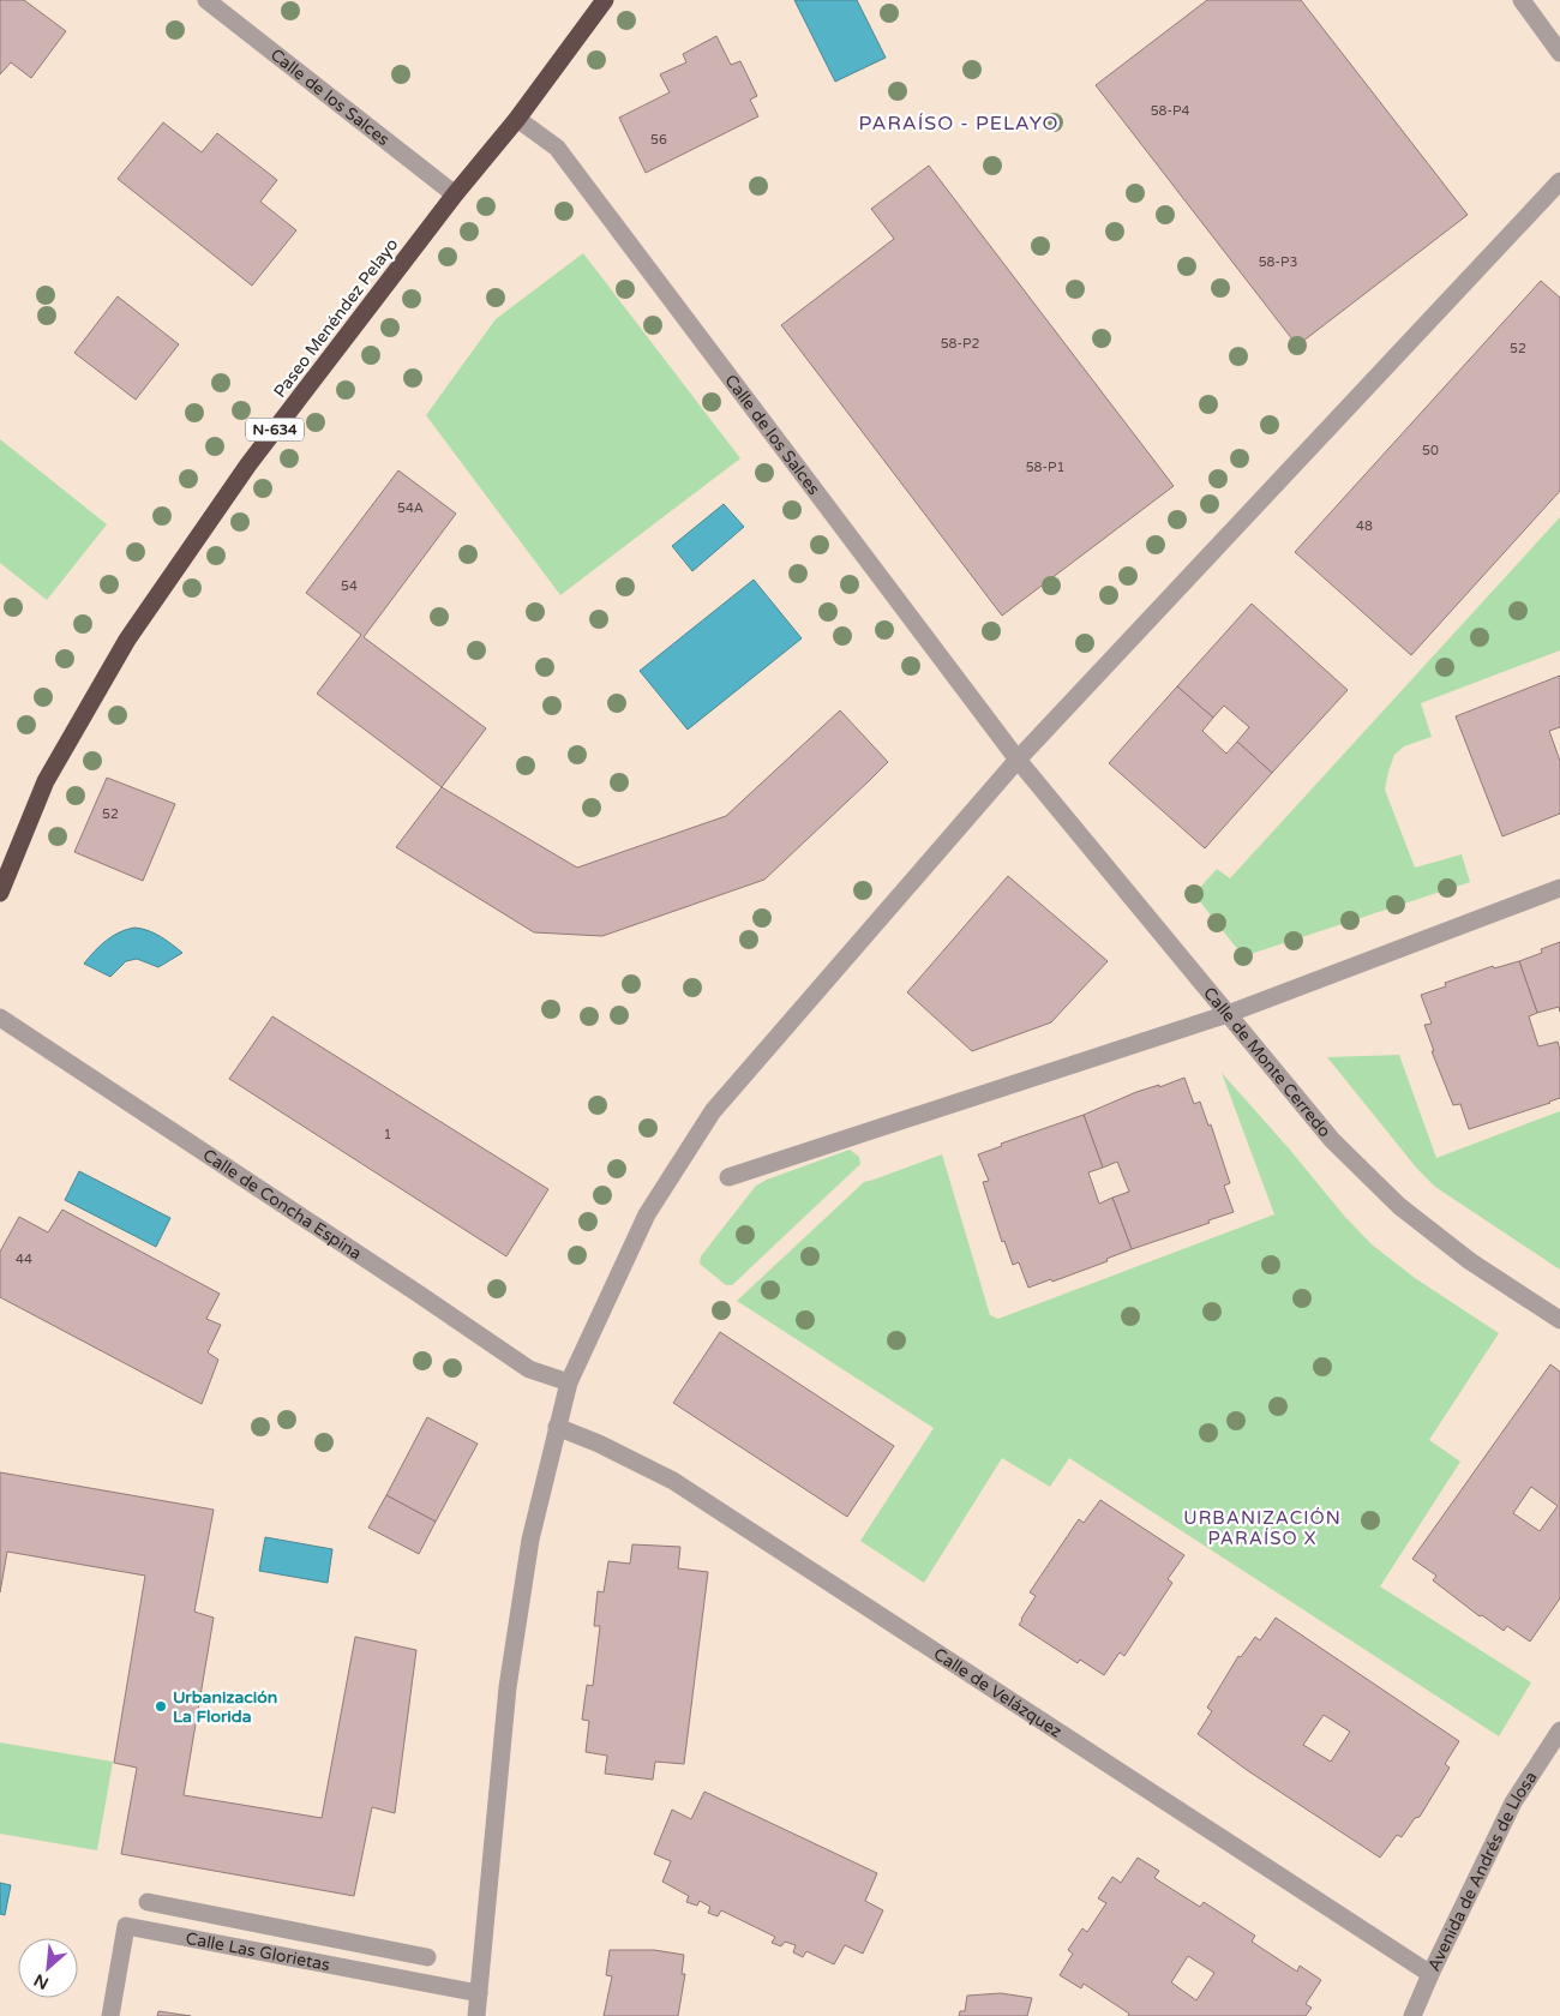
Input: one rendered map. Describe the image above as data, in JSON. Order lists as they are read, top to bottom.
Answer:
{
  "streets": {
    "highway": ["Paseo Menéndez Pelayo", "N-634"],
    "street": [
      "Calle de los Salces",
      "Calle de Monte Cerredo",
      "Calle de Concha Espina",
      "Calle de Velázquez",
      "Avenida de Andrés de Llosa",
      "Calle Las Glorietas"
    ]
  },
  "crossings": [
    ["Calle de los Salces", "Paseo Menéndez Pelayo"],
    ["Calle de los Salces", "Calle de Monte Cerredo"],
    ["Calle de Velázquez", "Avenida de Andrés de Llosa"]
  ],
  "districts": ["PARAÍSO - PELAYO", "URBANIZACIÓN PARAÍSO X"],
  "places": ["Urbanización La Florida"],
  "house_numbers": [
    "58-P4",
    "56",
    "58-P3",
    "58-P2",
    "52",
    "50",
    "58-P1",
    "54A",
    "48",
    "54",
    "52",
    "1",
    "44"
  ],
  "north": "bottom left"
}
